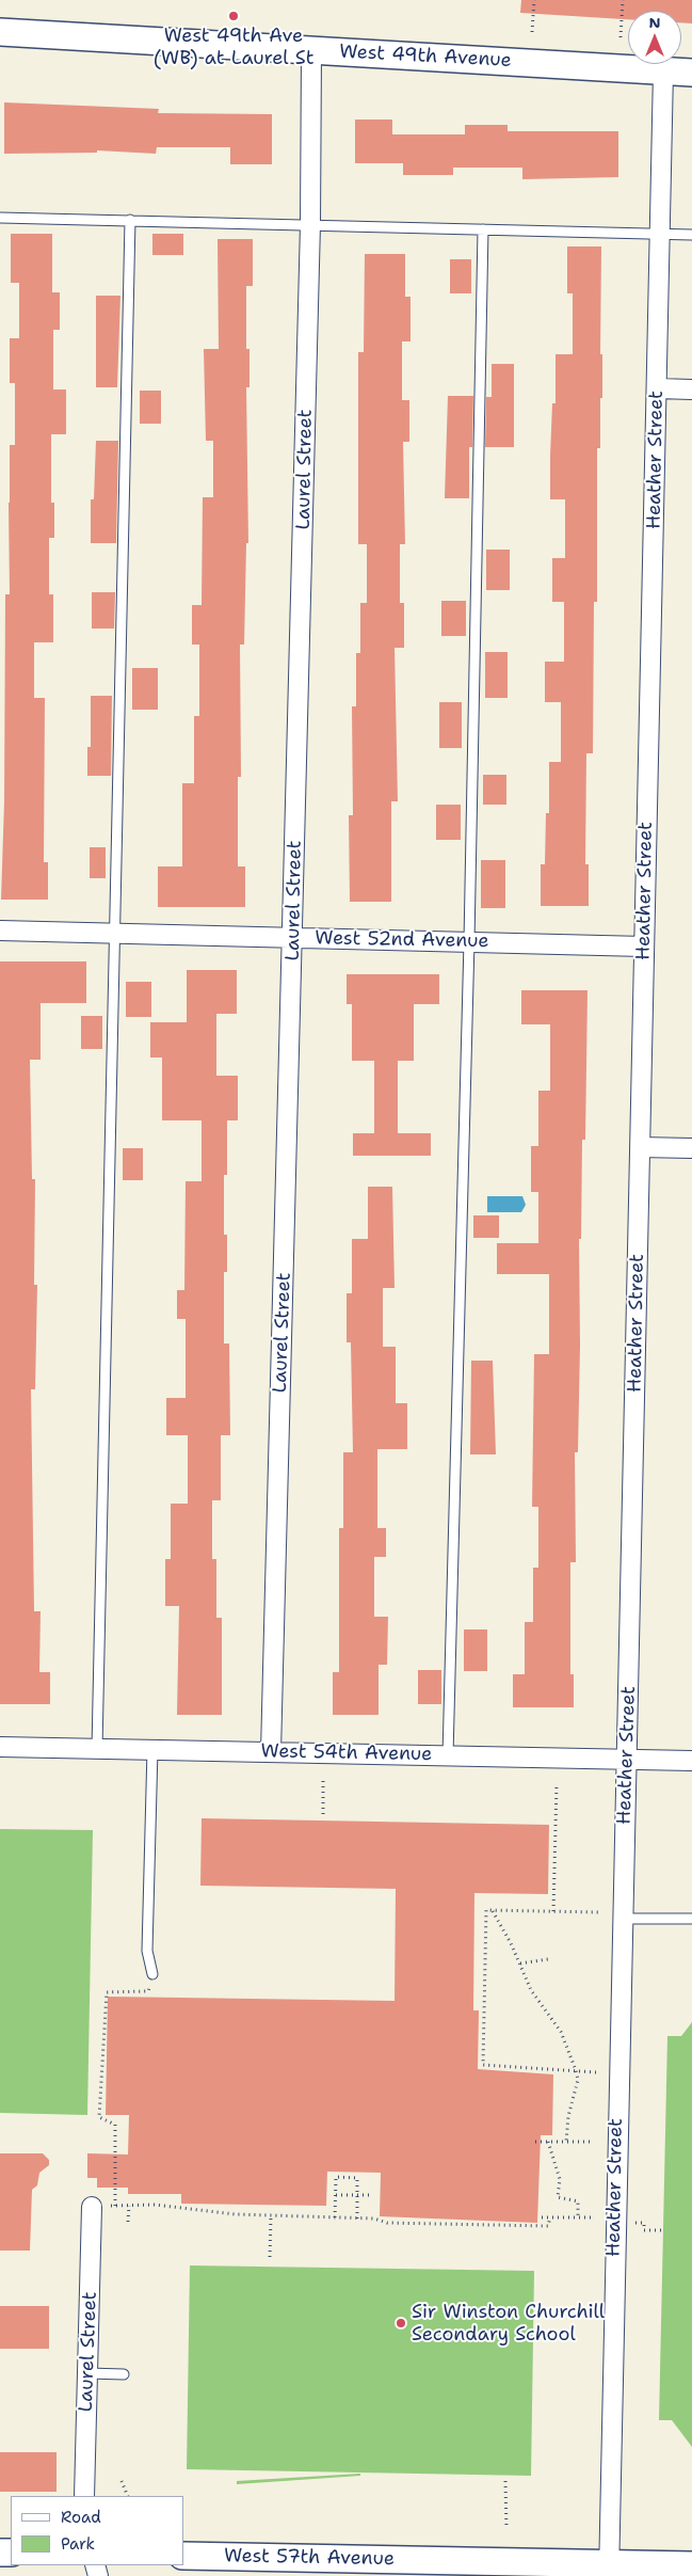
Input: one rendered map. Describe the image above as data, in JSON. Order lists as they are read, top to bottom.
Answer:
{
  "streets": {
    "street": [
      "West 49th Avenue",
      "Heather Street",
      "Laurel Street",
      "West 52nd Avenue",
      "West 54th Avenue",
      "West 57th Avenue"
    ]
  },
  "crossings": [
    ["West 49th Avenue", "Heather Street"],
    ["West 49th Avenue", "Laurel Street"],
    ["Heather Street", "West 52nd Avenue"],
    ["Heather Street", "West 54th Avenue"],
    ["Heather Street", "West 57th Avenue"],
    ["Laurel Street", "West 52nd Avenue"],
    ["Laurel Street", "West 54th Avenue"]
  ],
  "places": ["West 49th Ave (WB) at Laurel St", "Sir Winston Churchill Secondary School"],
  "legend": ["Road", "Park"],
  "north": "top"
}
